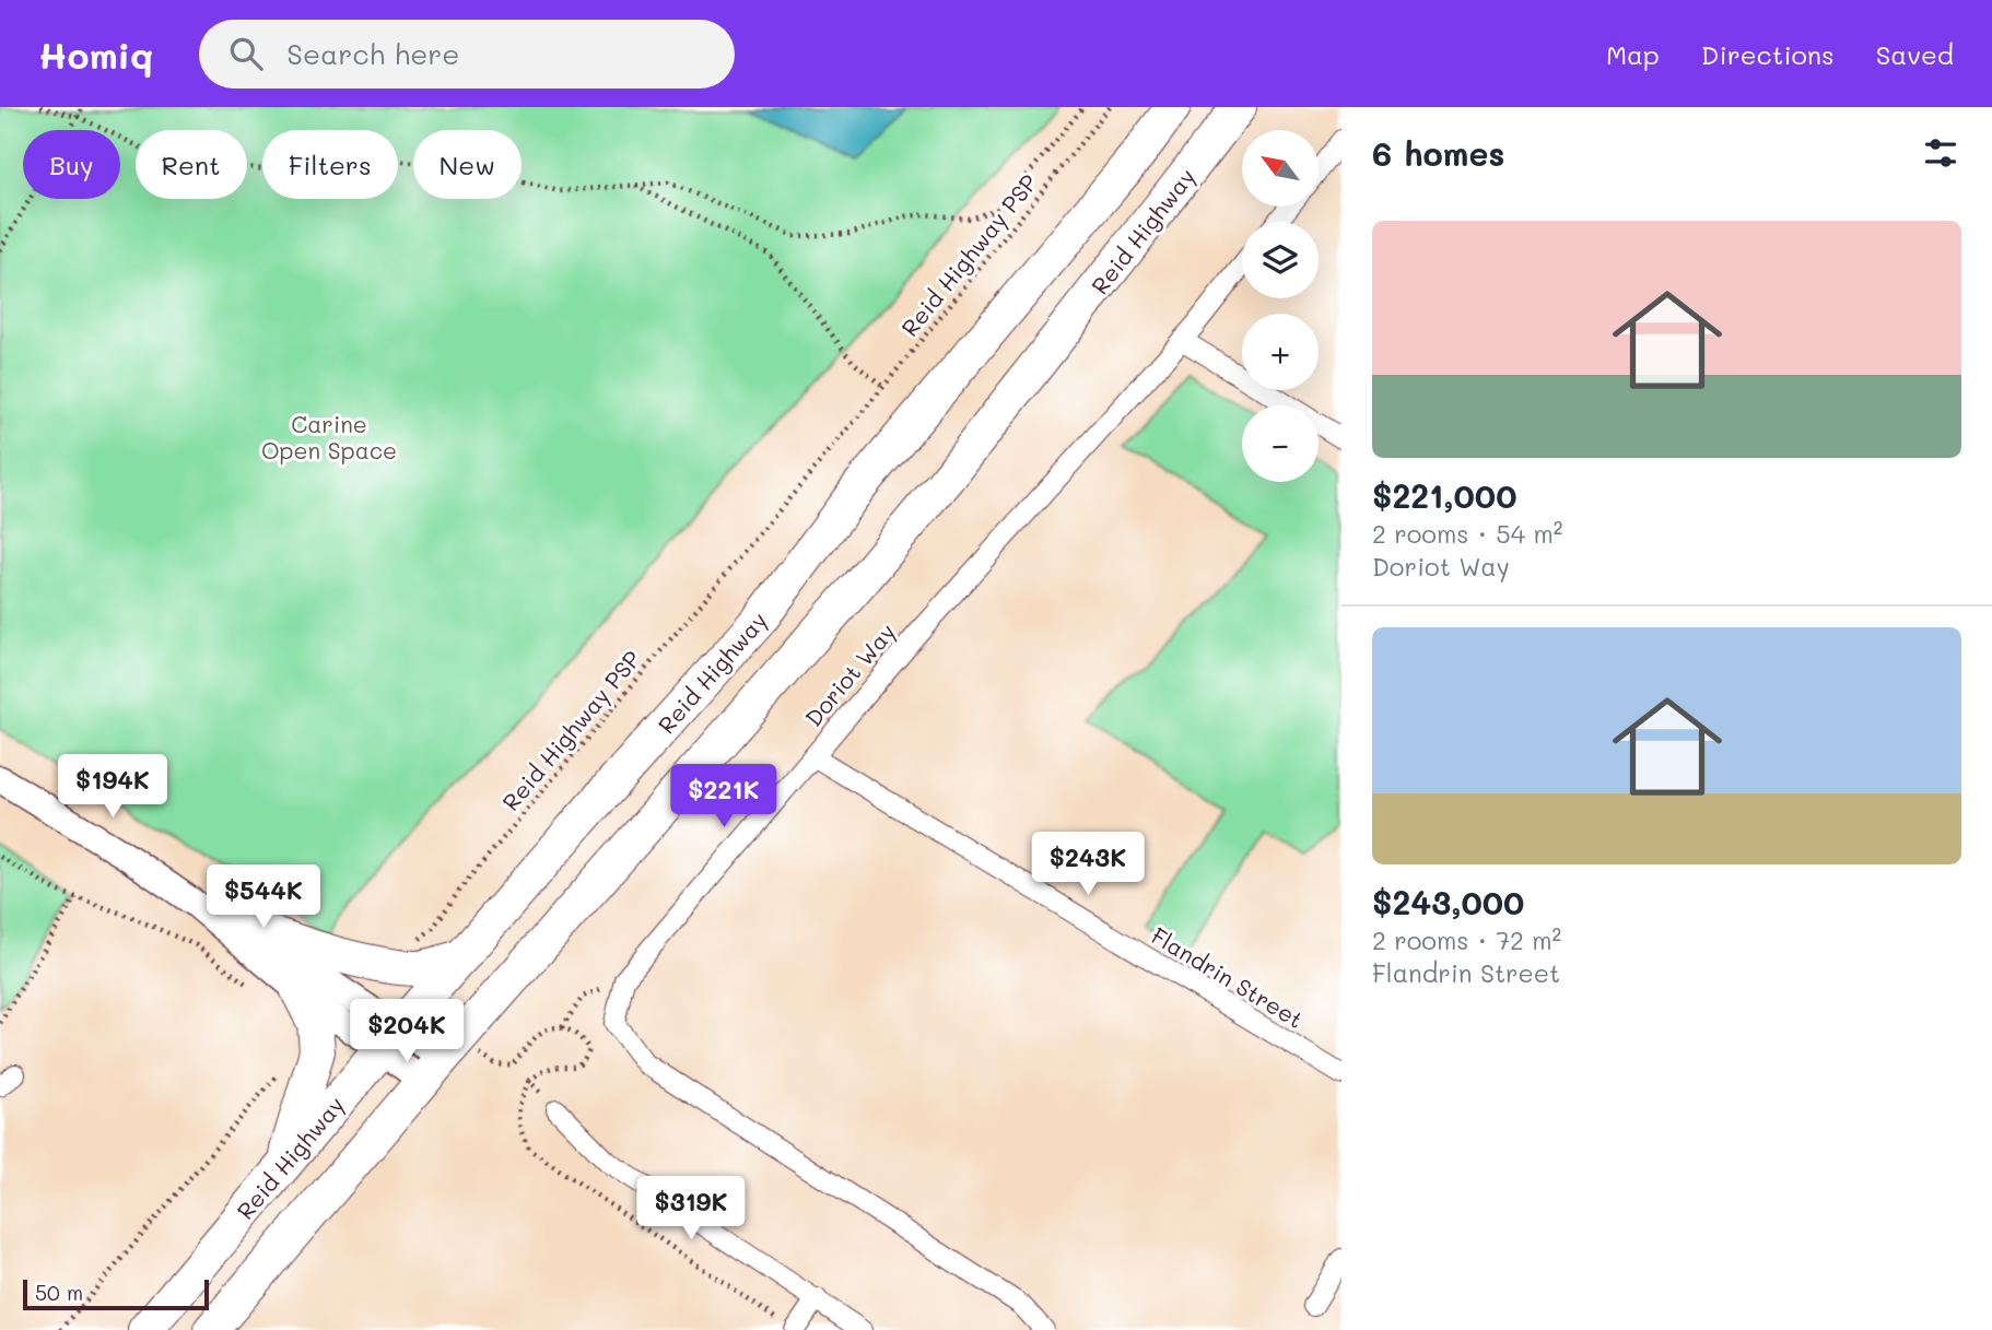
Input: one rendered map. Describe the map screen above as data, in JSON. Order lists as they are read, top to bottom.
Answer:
{
  "streets": {
    "highway": ["Reid Highway"],
    "street": ["Doriot Way", "Flandrin Street"],
    "path": ["Reid Highway PSP"]
  },
  "crossings": [
    ["Doriot Way", "Flandrin Street"]
  ],
  "parks": ["Carine Open Space"],
  "scale_bar": "50 m",
  "north": "top left",
  "page": {
    "header": "Homiq",
    "search": "Search here",
    "nav": ["Map", "Directions", "Saved"],
    "heading": "6 homes",
    "map_buttons": ["+", "−"],
    "chip": [
      "Buy",
      "Rent",
      "Filters",
      "New"
    ],
    "list": [
      {
        "name": "$221,000",
        "note": "2 rooms · 54 m² · Doriot Way"
      },
      {
        "name": "$243,000",
        "note": "2 rooms · 72 m² · Flandrin Street"
      }
    ],
    "price": [
      "$194K",
      "$221K",
      "$243K",
      "$544K",
      "$204K",
      "$319K"
    ],
    "scale": "50 m"
  }
}
